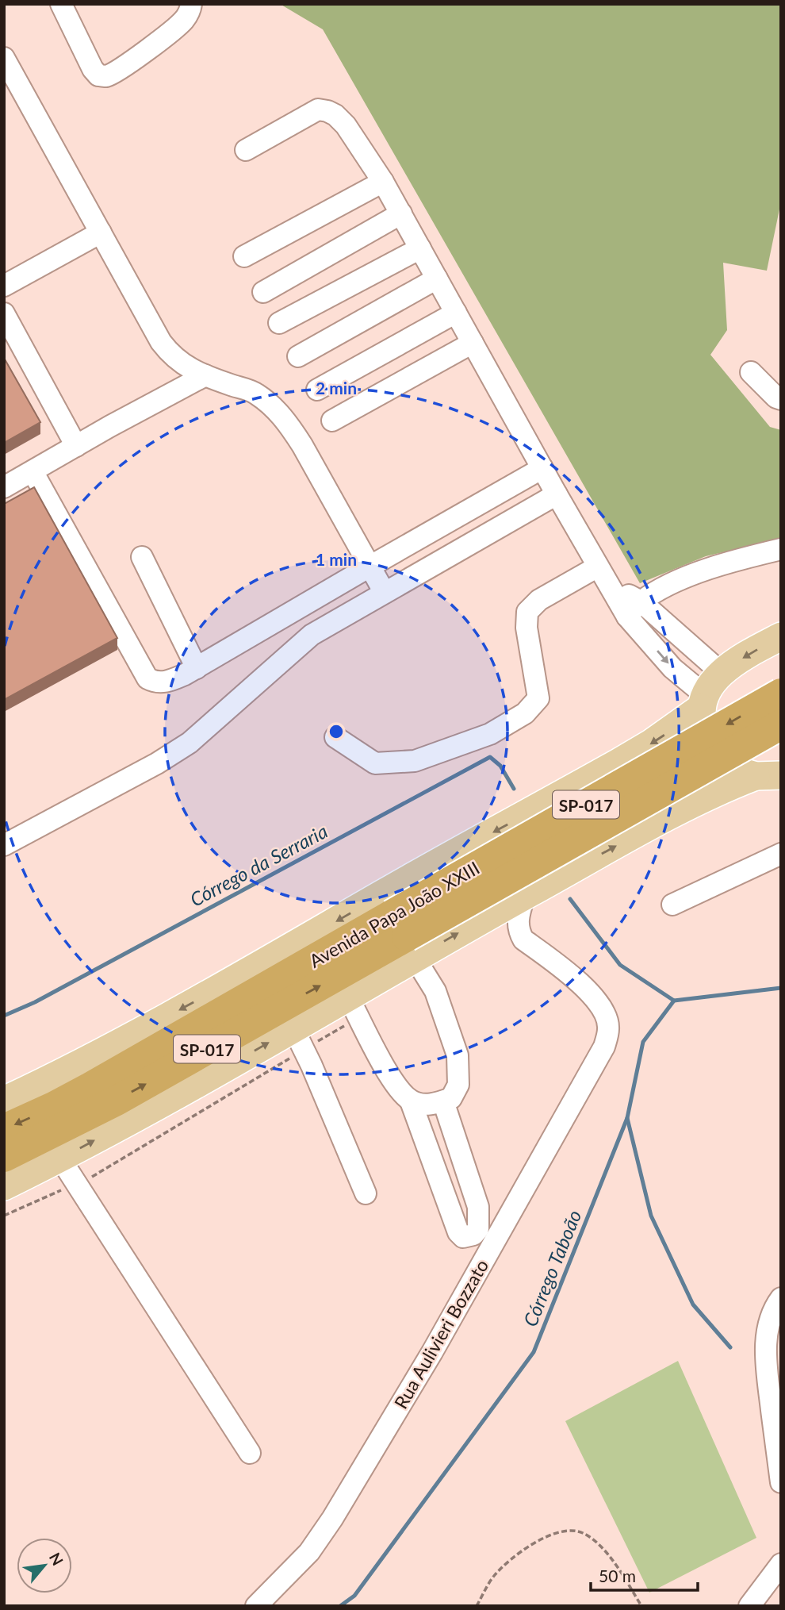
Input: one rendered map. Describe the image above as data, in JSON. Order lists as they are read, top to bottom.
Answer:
{
  "streets": {
    "highway": ["SP-017", "Avenida Papa João XXIII"],
    "street": ["Rua Aulivieri Bozzato"]
  },
  "crossings": [
    ["Avenida Papa João XXIII", "Rua Aulivieri Bozzato"]
  ],
  "water": ["Córrego da Serraria", "Córrego Taboão"],
  "scale_bar": "50 m",
  "north": "top right",
  "rings": ["2 min", "1 min"]
}
